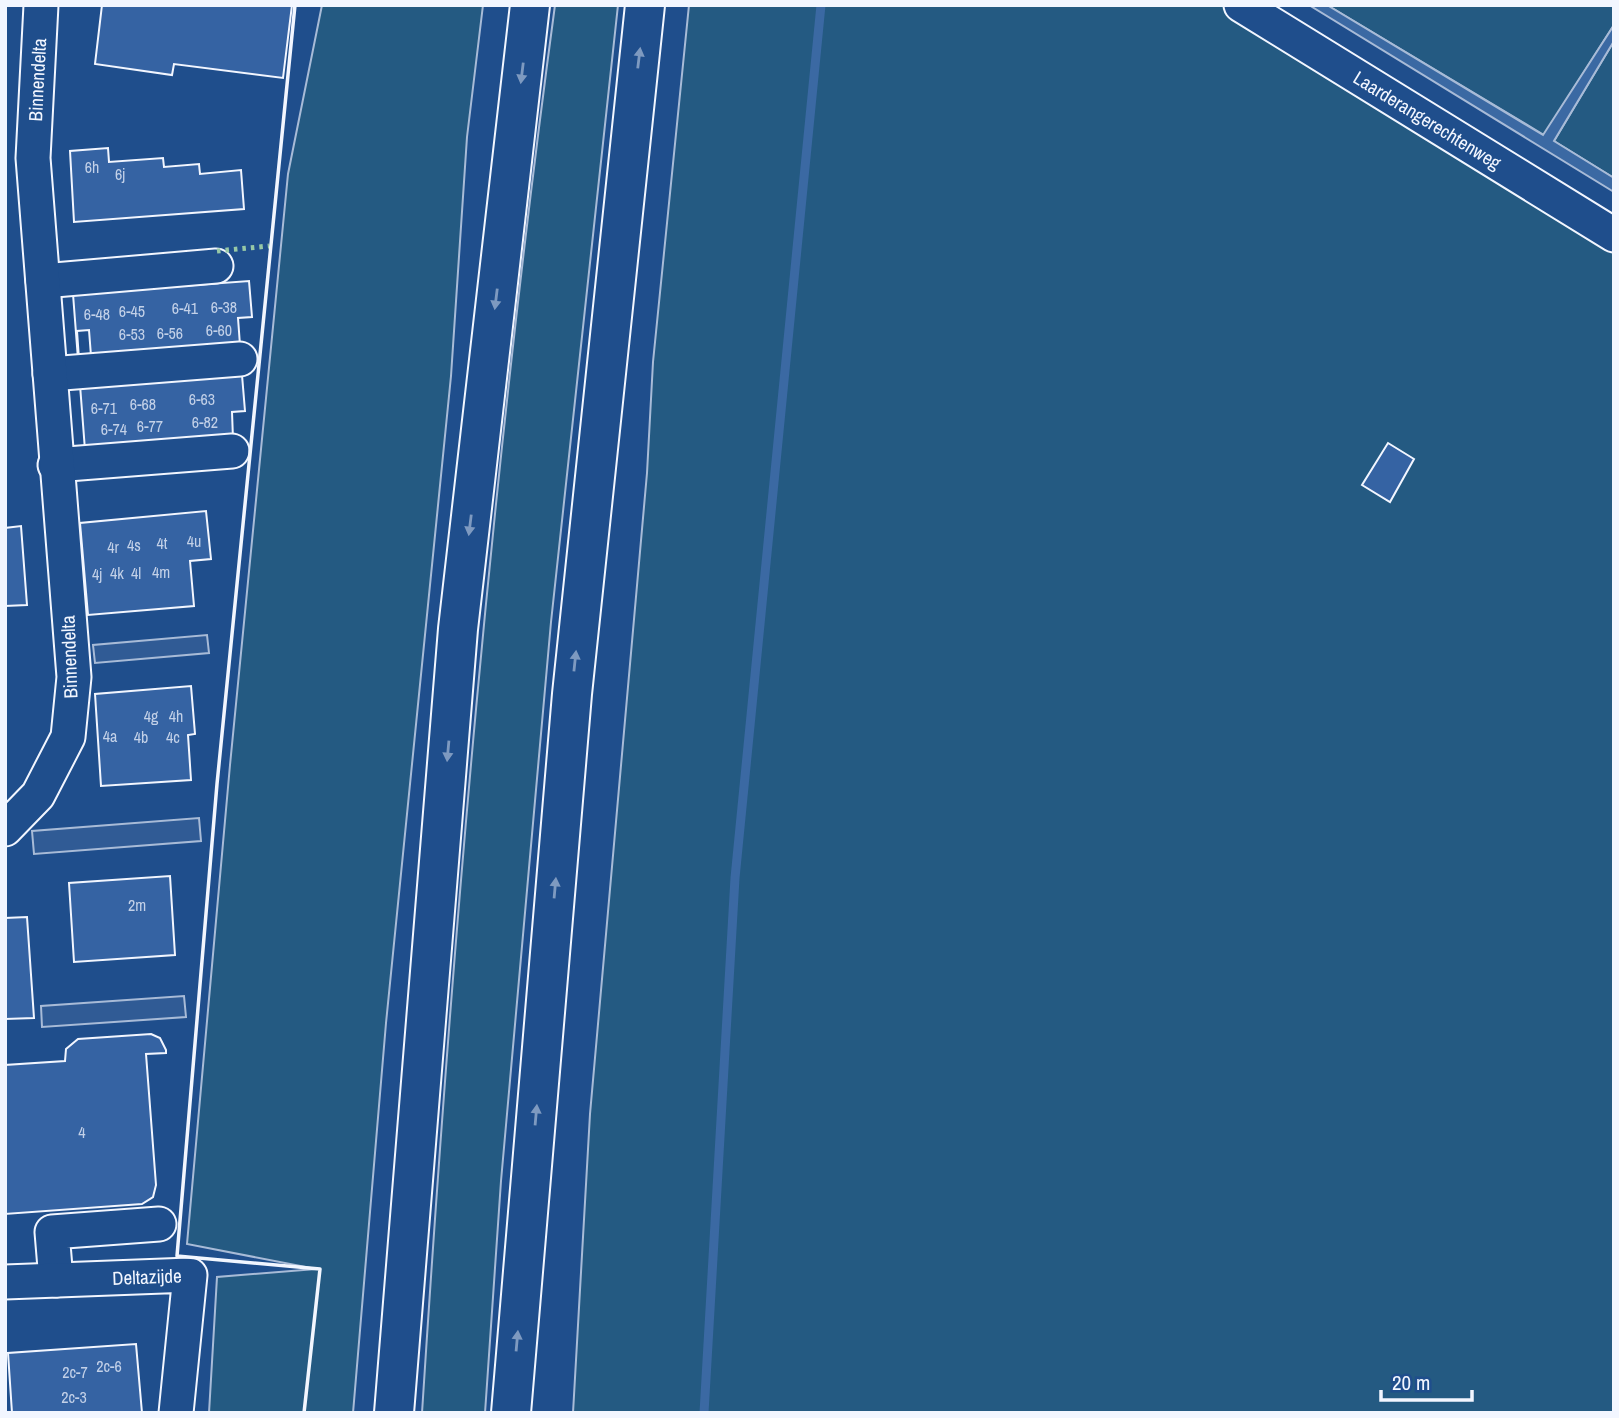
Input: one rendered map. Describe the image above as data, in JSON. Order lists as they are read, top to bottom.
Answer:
{
  "streets": {
    "street": ["Binnendelta", "Laarderangerechtenweg", "Deltazijde"]
  },
  "house_numbers": [
    "6h",
    "6j",
    "6-38",
    "6-41",
    "6-45",
    "6-48",
    "6-60",
    "6-56",
    "6-53",
    "6-63",
    "6-68",
    "6-71",
    "6-82",
    "6-77",
    "6-74",
    "4u",
    "4t",
    "4s",
    "4r",
    "4m",
    "4k",
    "4l",
    "4j",
    "4g",
    "4h",
    "4a",
    "4b",
    "4c",
    "2m",
    "4",
    "2c-6",
    "2c-7",
    "2c-3"
  ],
  "scale_bar": "20 m"
}
